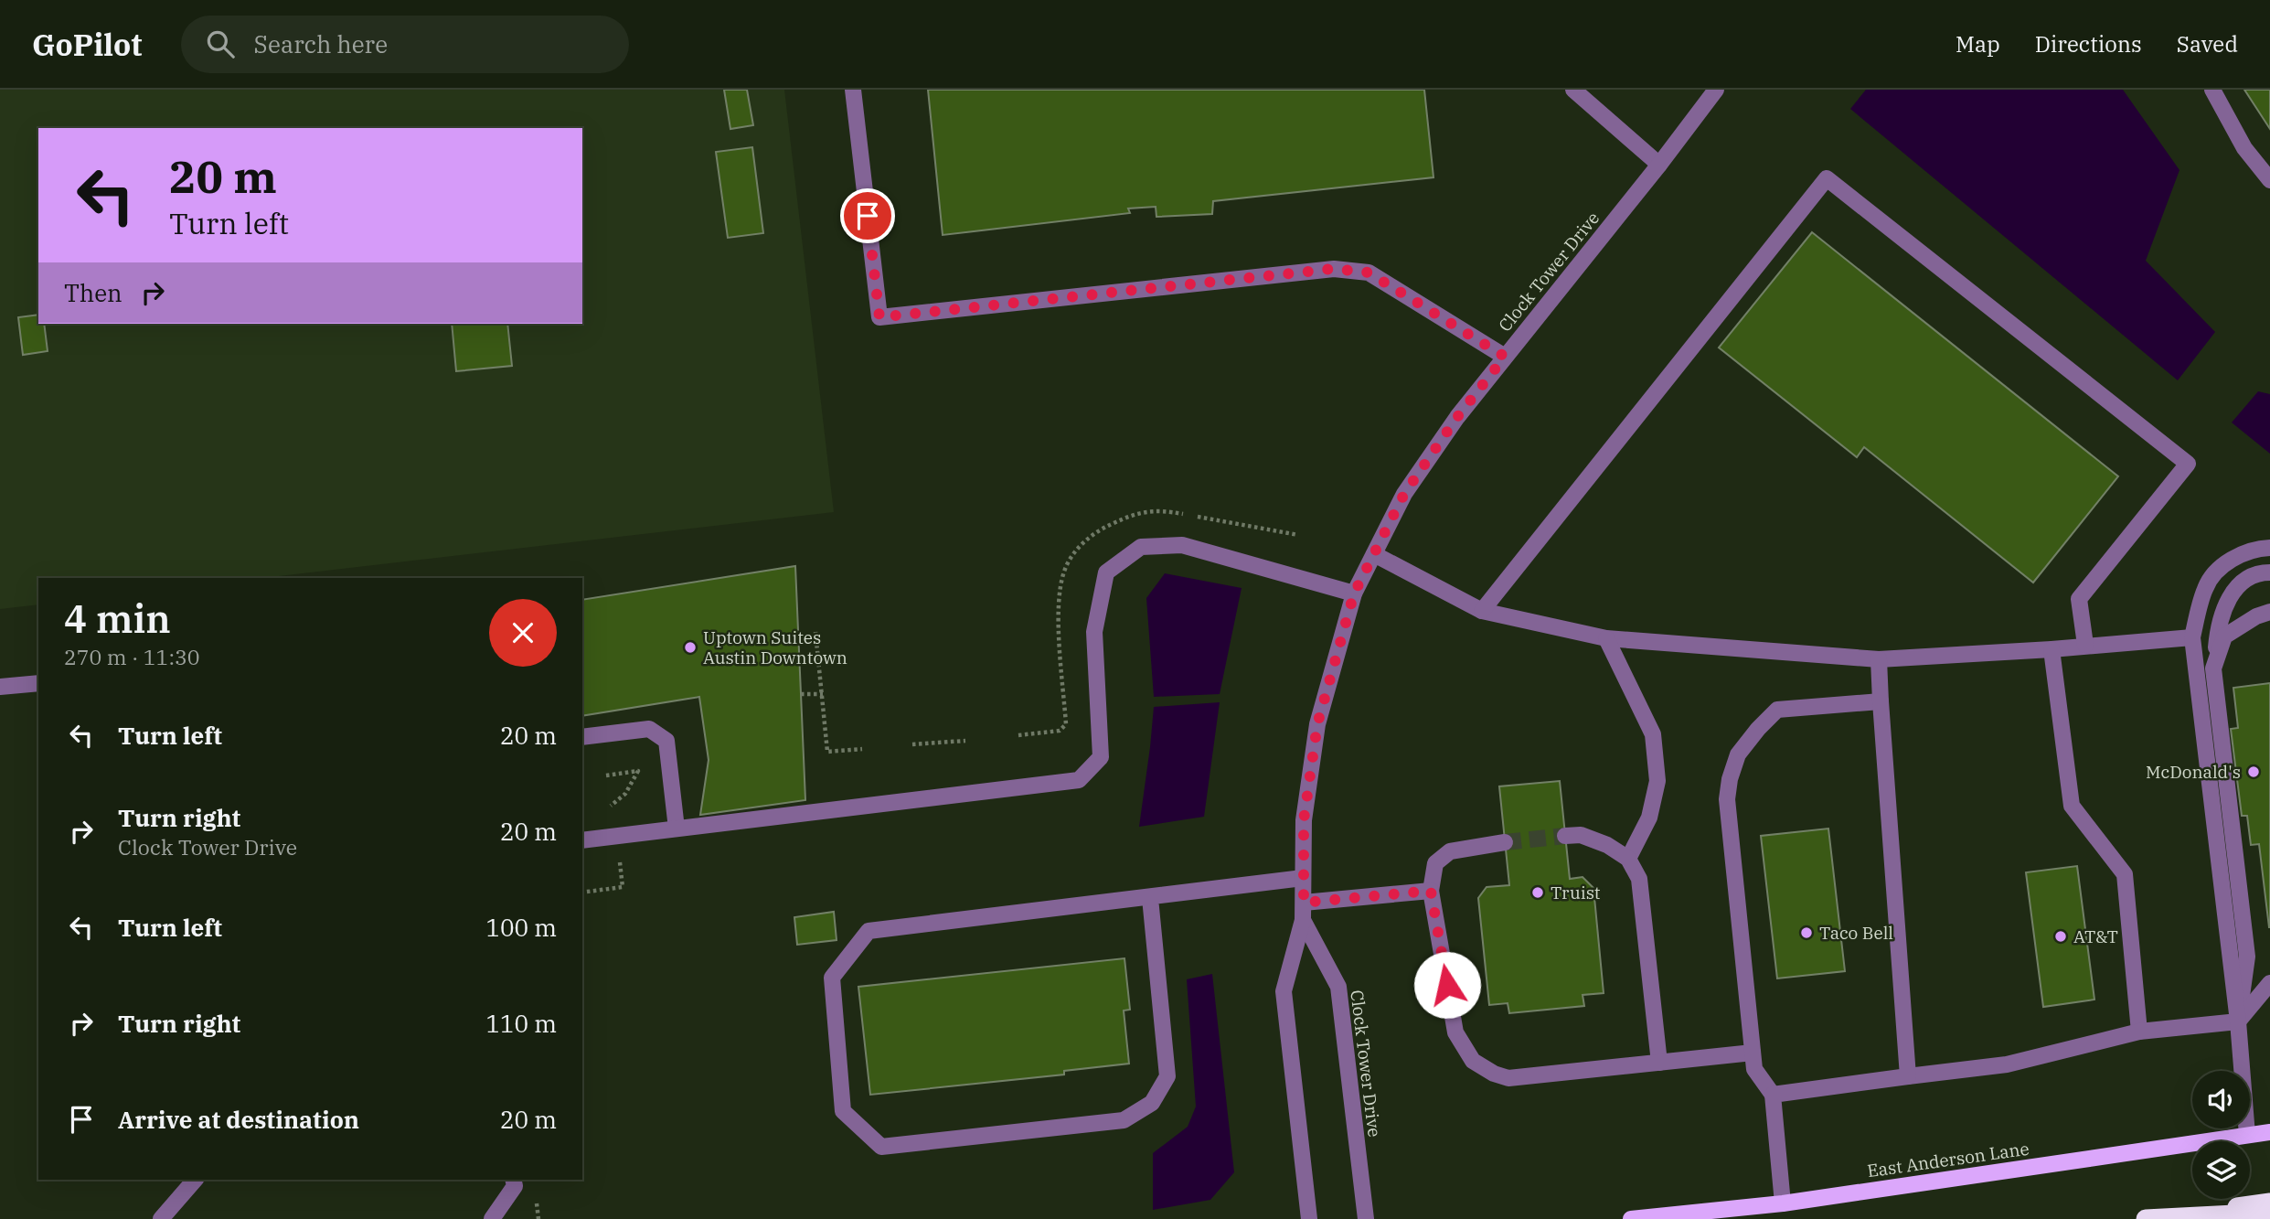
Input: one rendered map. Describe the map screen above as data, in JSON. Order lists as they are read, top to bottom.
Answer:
{
  "streets": {
    "main road": ["East Anderson Lane"],
    "street": ["Clock Tower Drive"]
  },
  "places": [
    "Uptown Suites Austin Downtown",
    "McDonald's",
    "Truist",
    "Taco Bell",
    "AT&T"
  ],
  "page": {
    "header": "GoPilot",
    "search": "Search here",
    "nav": ["Map", "Directions", "Saved"],
    "turn": ["20 m", "Turn left"],
    "then": "Then",
    "heading": ["4 min", "270 m · 11:30"],
    "list": [
      {
        "name": "Turn left",
        "value": "20 m"
      },
      {
        "name": "Turn right",
        "note": "Clock Tower Drive",
        "value": "20 m"
      },
      {
        "name": "Turn left",
        "value": "100 m"
      },
      {
        "name": "Turn right",
        "value": "110 m"
      },
      {
        "name": "Arrive at destination",
        "value": "20 m"
      }
    ]
  }
}
